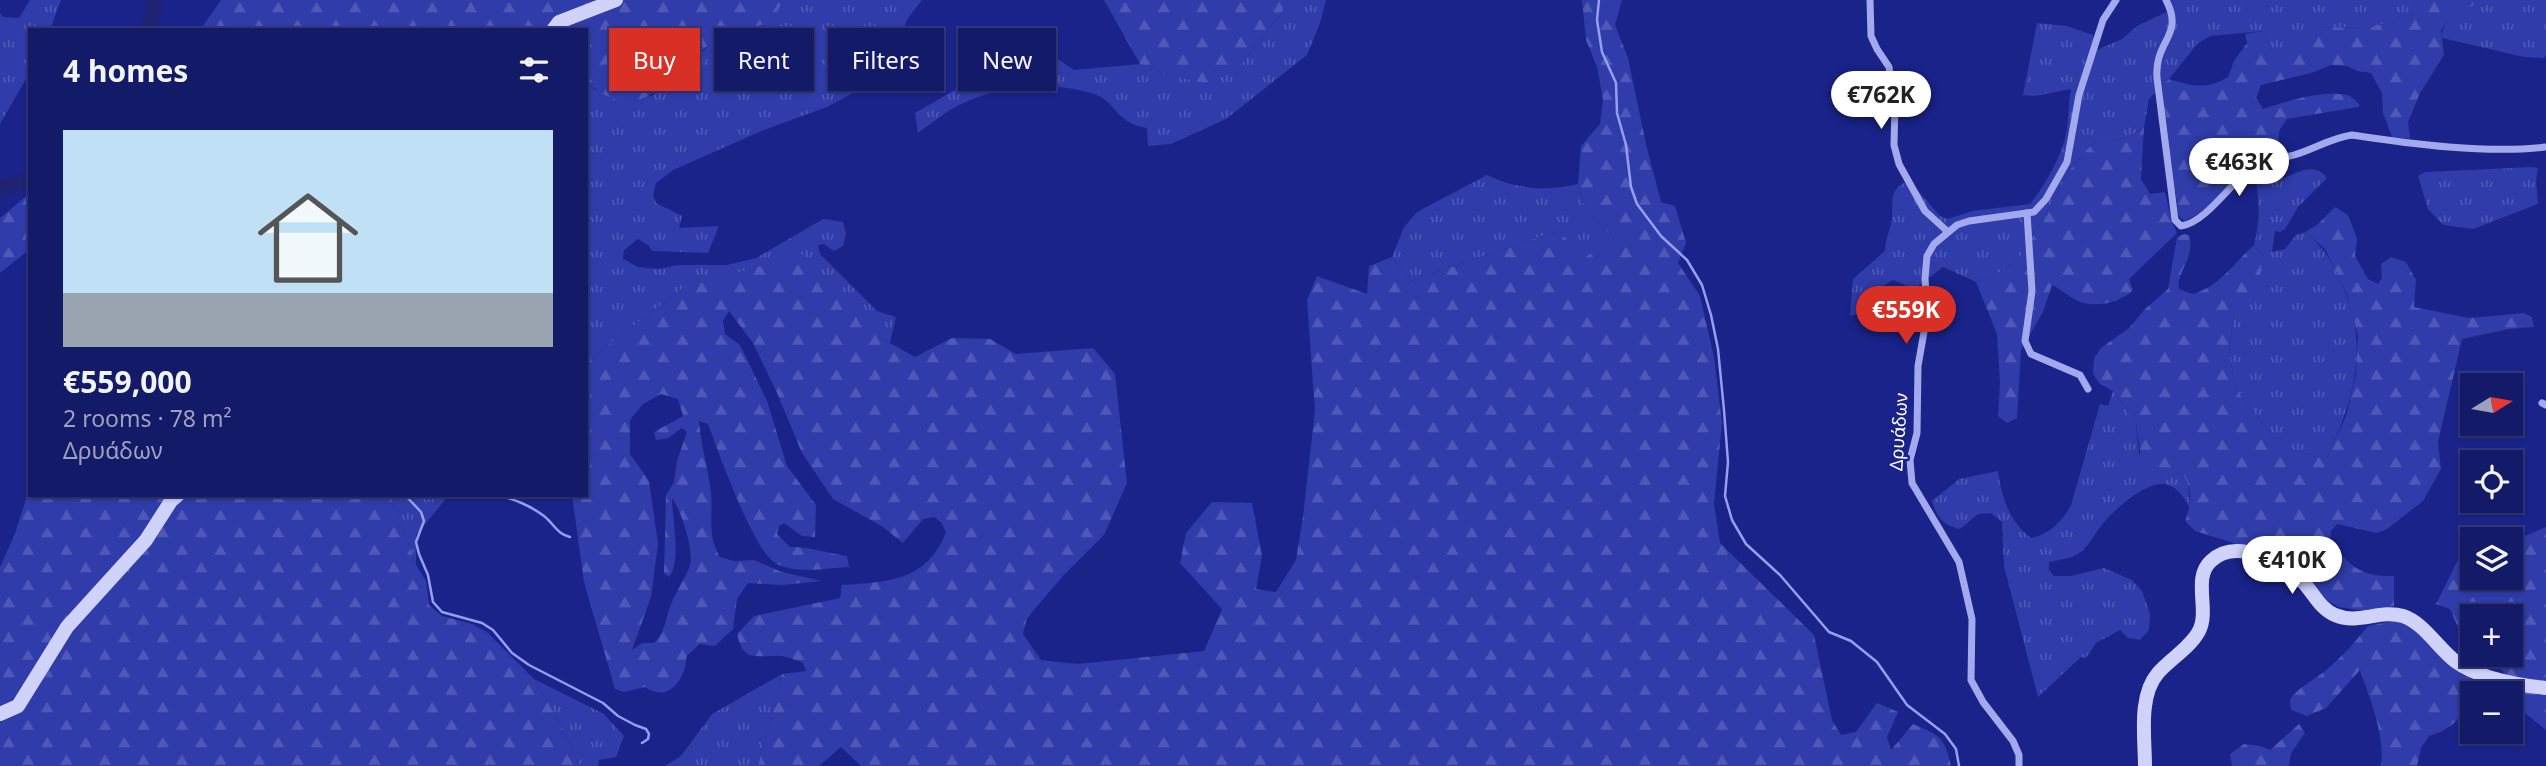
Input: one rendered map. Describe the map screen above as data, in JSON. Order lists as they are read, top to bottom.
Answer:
{
  "streets": {
    "street": ["Δρυάδων"]
  },
  "north": "right",
  "page": {
    "chip": [
      "Buy",
      "Rent",
      "Filters",
      "New"
    ],
    "heading": "4 homes",
    "price": [
      "€762K",
      "€463K",
      "€559K",
      "€410K"
    ],
    "list": [
      {
        "name": "€559,000",
        "note": "2 rooms · 78 m² · Δρυάδων"
      }
    ],
    "map_buttons": ["+", "−"]
  }
}
